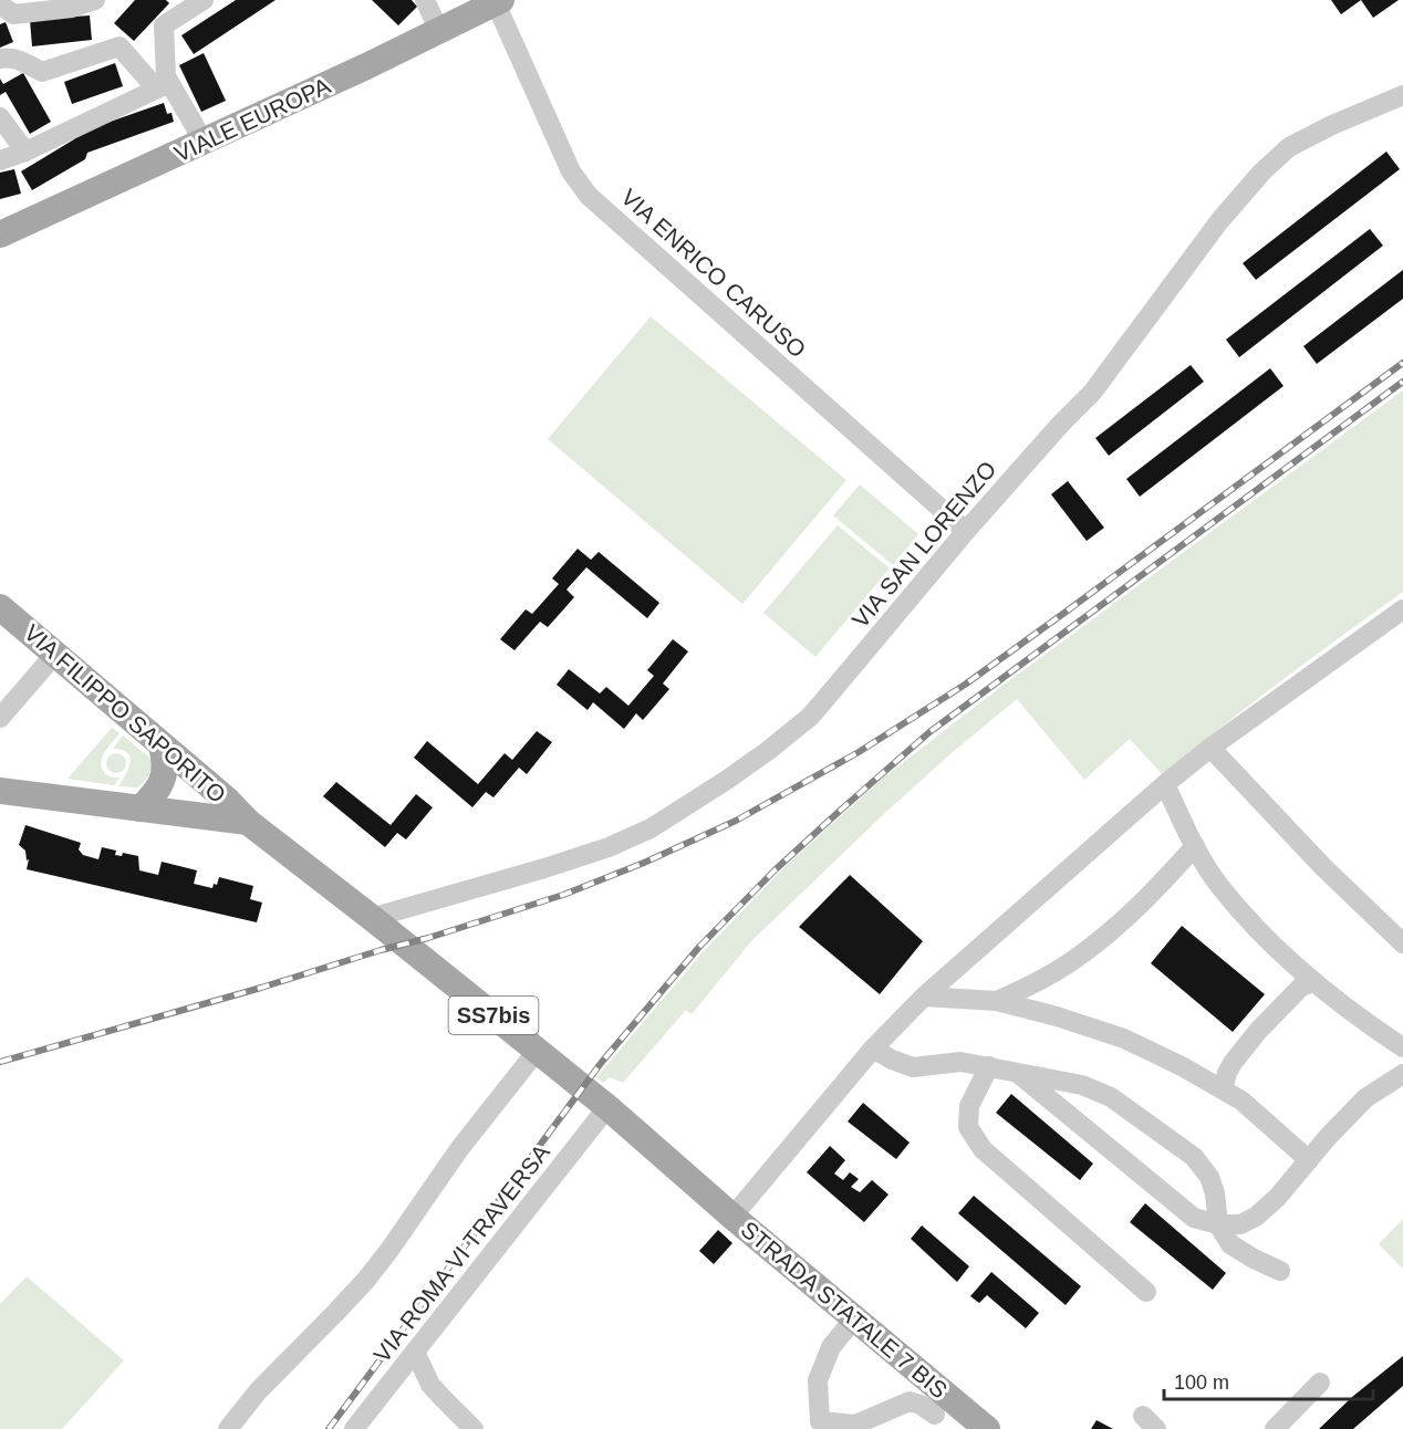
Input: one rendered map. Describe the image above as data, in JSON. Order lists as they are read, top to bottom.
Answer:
{
  "streets": {
    "main road": [
      "VIALE EUROPA",
      "VIA FILIPPO SAPORITO",
      "SS7bis",
      "STRADA STATALE 7 BIS"
    ],
    "street": ["VIA ENRICO CARUSO", "VIA SAN LORENZO", "VIA ROMA VI TRAVERSA"]
  },
  "crossings": [
    ["VIALE EUROPA", "VIA ENRICO CARUSO"],
    ["VIA ENRICO CARUSO", "VIA SAN LORENZO"],
    ["VIA SAN LORENZO", "SS7bis"],
    ["VIA FILIPPO SAPORITO", "SS7bis"],
    ["SS7bis", "VIA ROMA VI TRAVERSA"],
    ["SS7bis", "STRADA STATALE 7 BIS"]
  ],
  "scale_bar": "100 m"
}
